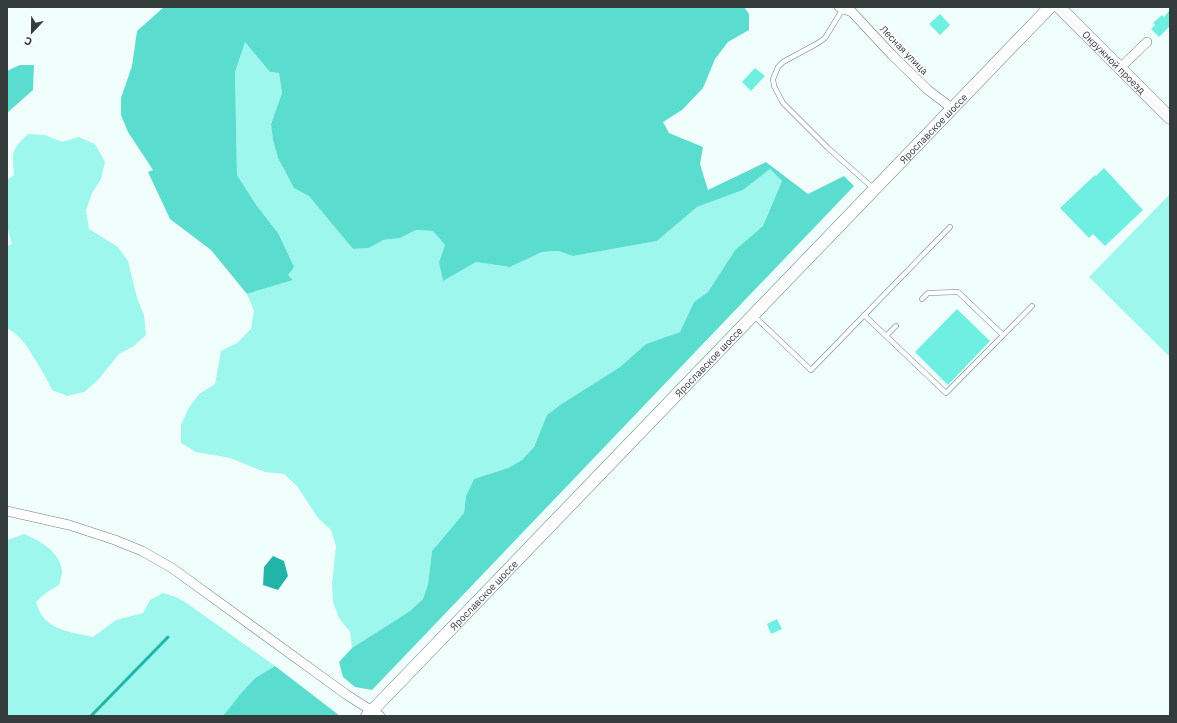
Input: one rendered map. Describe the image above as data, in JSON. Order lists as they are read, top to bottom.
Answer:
{
  "streets": {
    "main road": ["Окружной проезд", "Ярославское шоссе"],
    "street": ["Лесная улица"]
  },
  "crossings": [
    ["Лесная улица", "Ярославское шоссе"]
  ],
  "north": "bottom"
}
